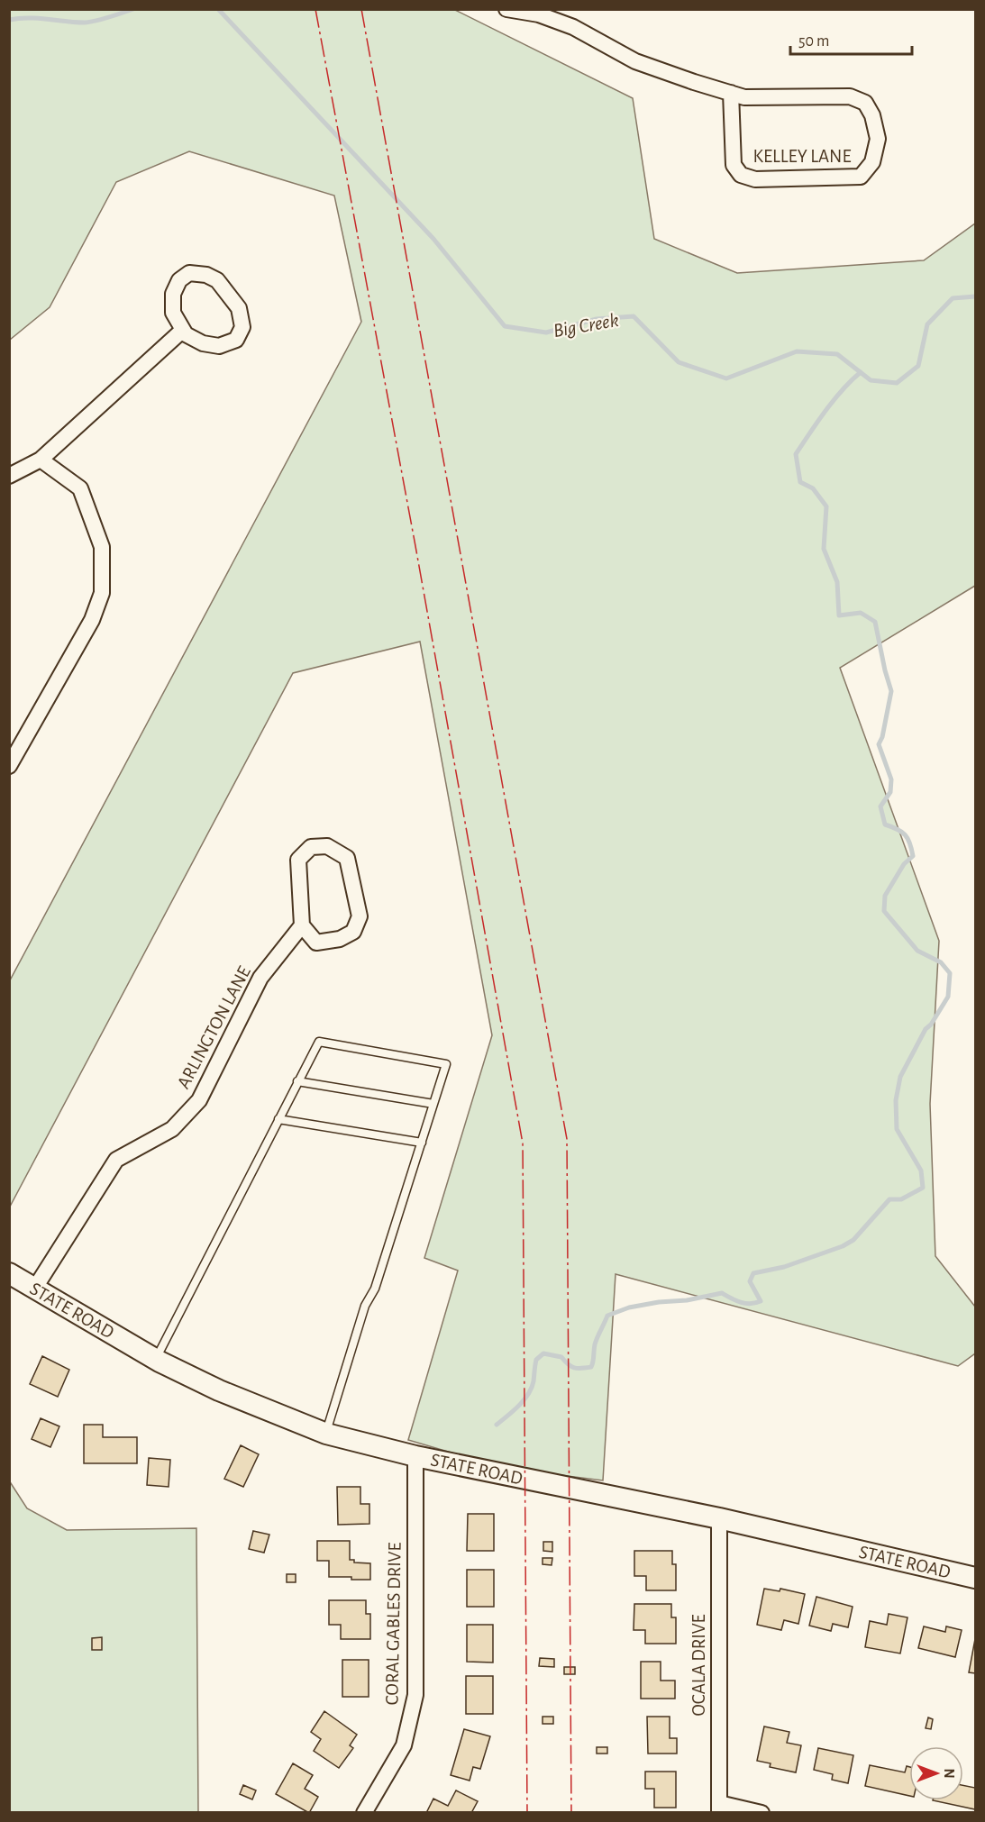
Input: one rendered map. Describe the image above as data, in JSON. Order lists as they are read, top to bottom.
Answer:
{
  "streets": {
    "main road": ["STATE ROAD"],
    "street": [
      "KELLEY LANE",
      "ARLINGTON LANE",
      "CORAL GABLES DRIVE",
      "OCALA DRIVE"
    ]
  },
  "crossings": [
    ["ARLINGTON LANE", "STATE ROAD"],
    ["STATE ROAD", "CORAL GABLES DRIVE"],
    ["STATE ROAD", "OCALA DRIVE"]
  ],
  "water": ["Big Creek"],
  "scale_bar": "50 m",
  "north": "right"
}
